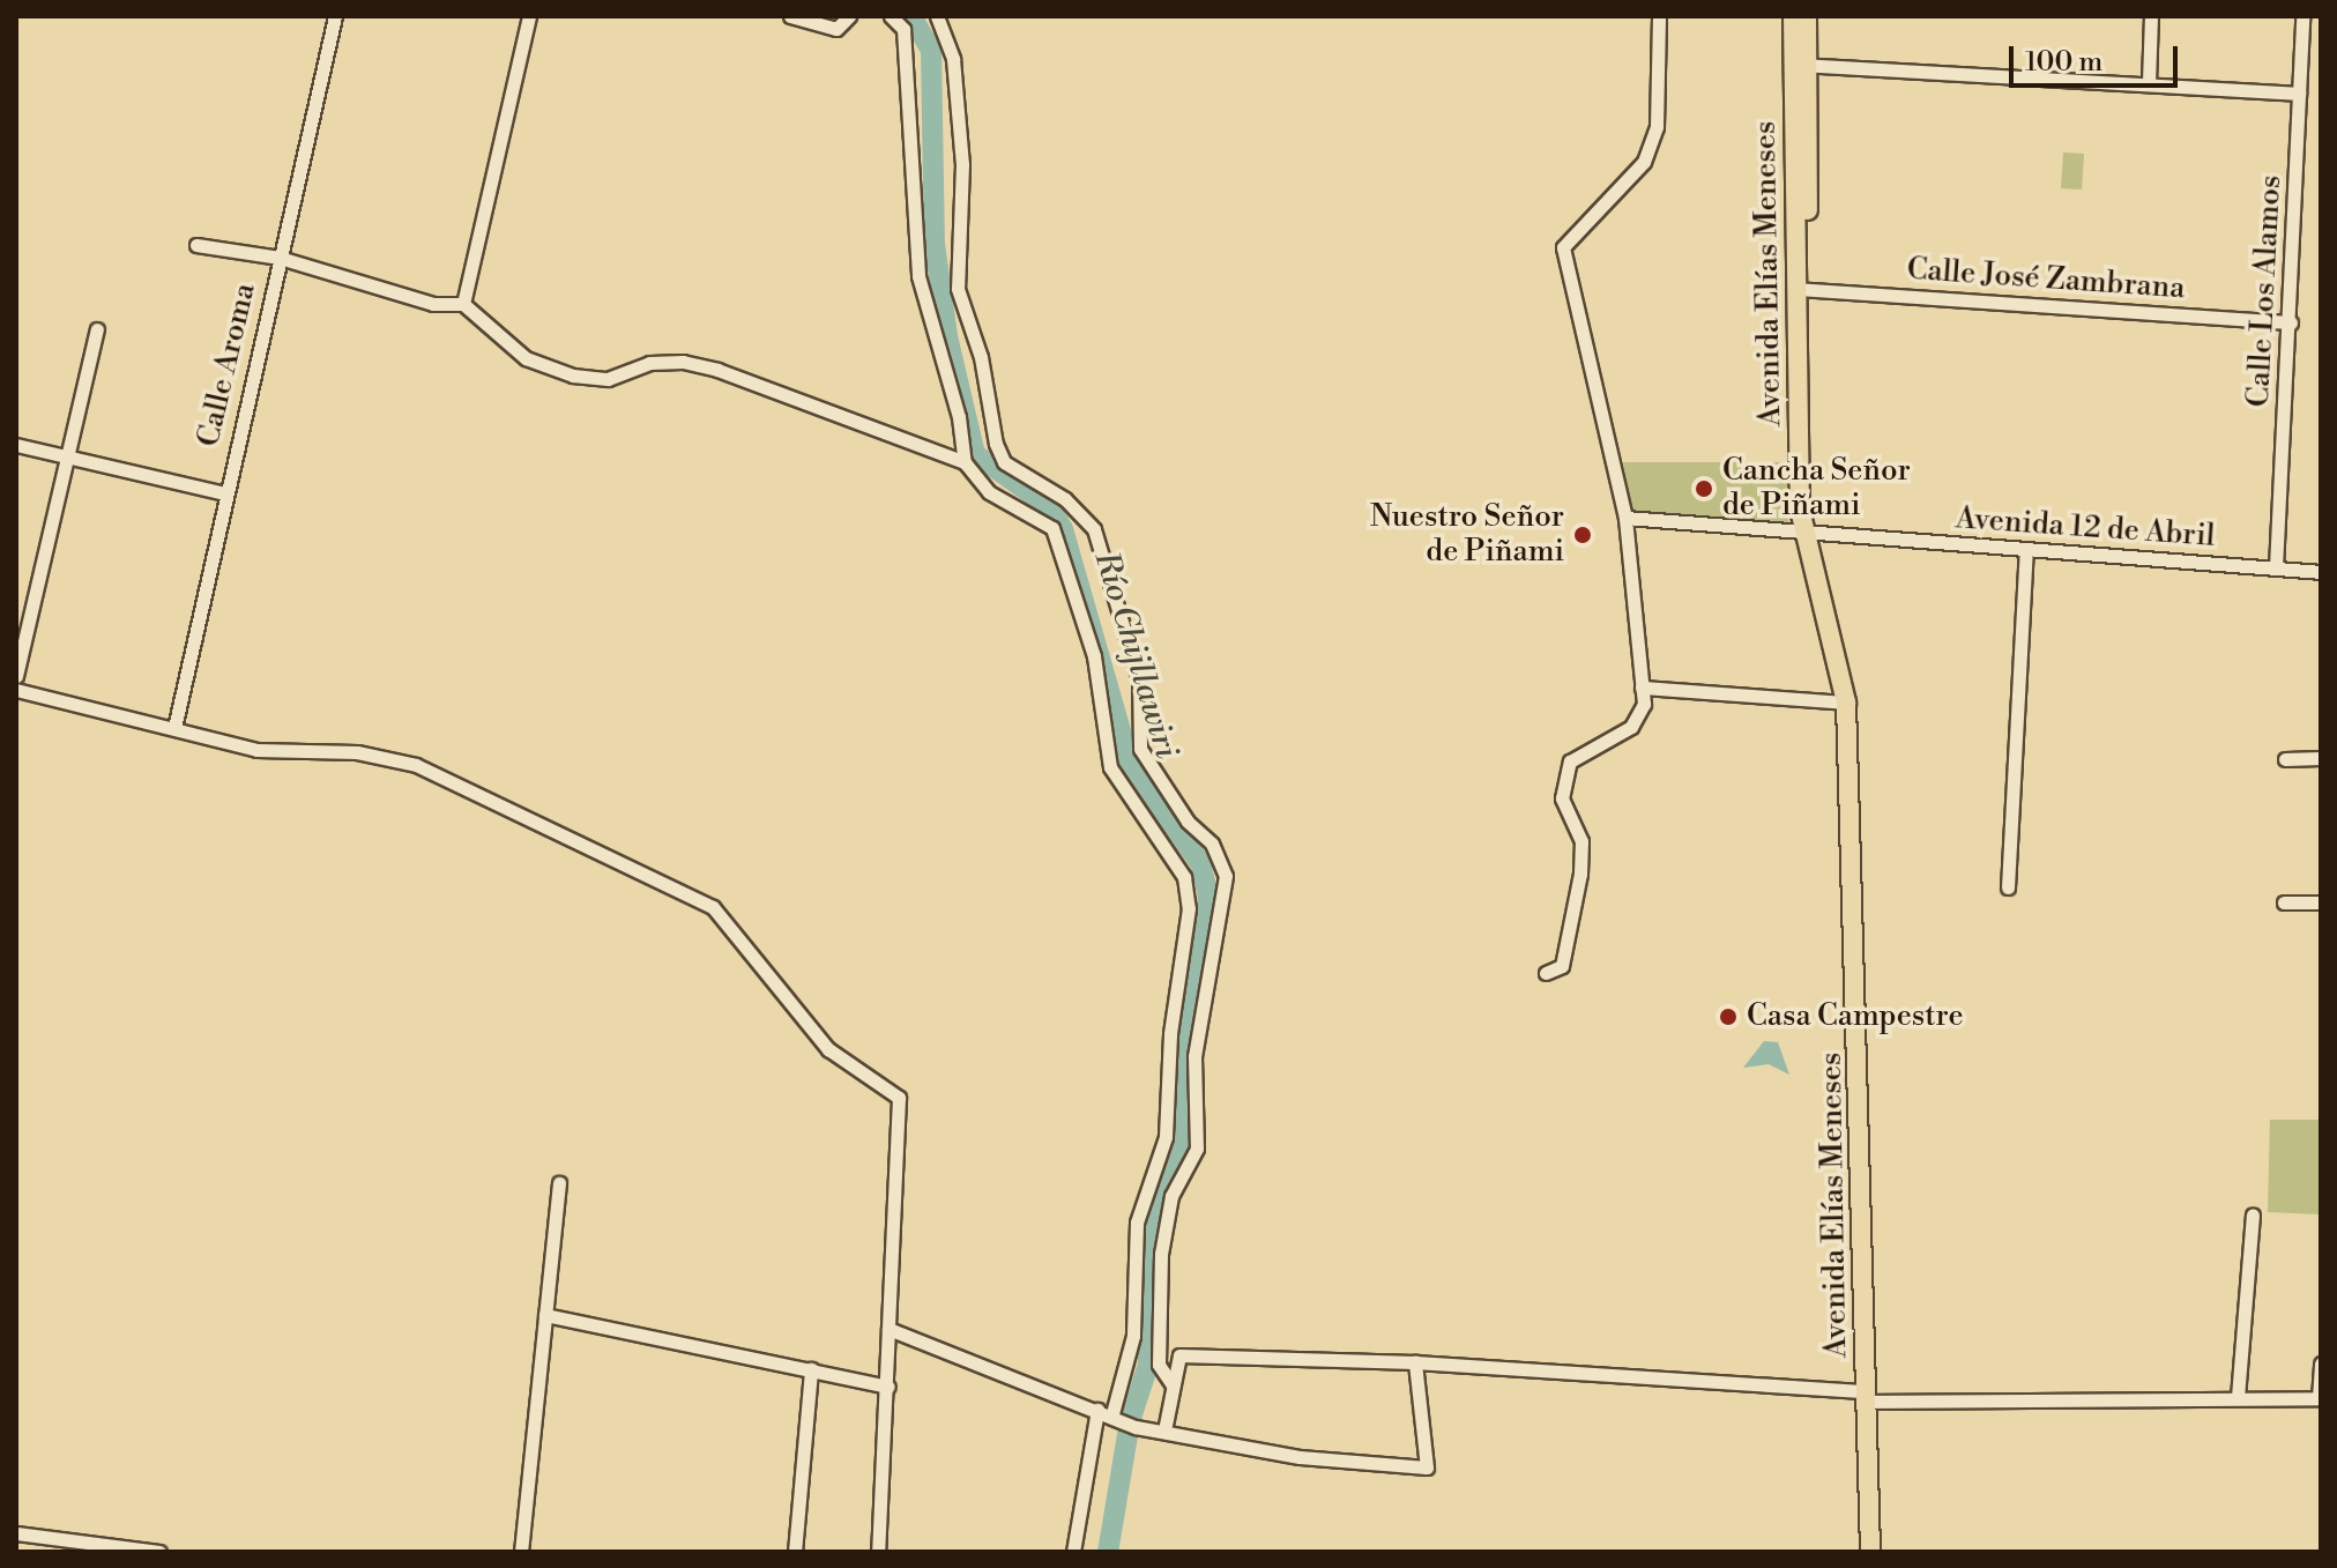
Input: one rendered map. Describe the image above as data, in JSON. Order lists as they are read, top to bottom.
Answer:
{
  "streets": {
    "main road": ["Avenida Elías Meneses"],
    "street": [
      "Calle José Zambrana",
      "Calle Los Alamos",
      "Calle Aroma",
      "Avenida 12 de Abril"
    ]
  },
  "crossings": [
    ["Avenida Elías Meneses", "Calle José Zambrana"],
    ["Avenida Elías Meneses", "Avenida 12 de Abril"],
    ["Calle José Zambrana", "Calle Los Alamos"],
    ["Calle Los Alamos", "Avenida 12 de Abril"]
  ],
  "water": ["Río Chijllawiri"],
  "places": ["Cancha Señor de Piñami", "Nuestro Señor de Piñami", "Casa Campestre"],
  "scale_bar": "100 m"
}
